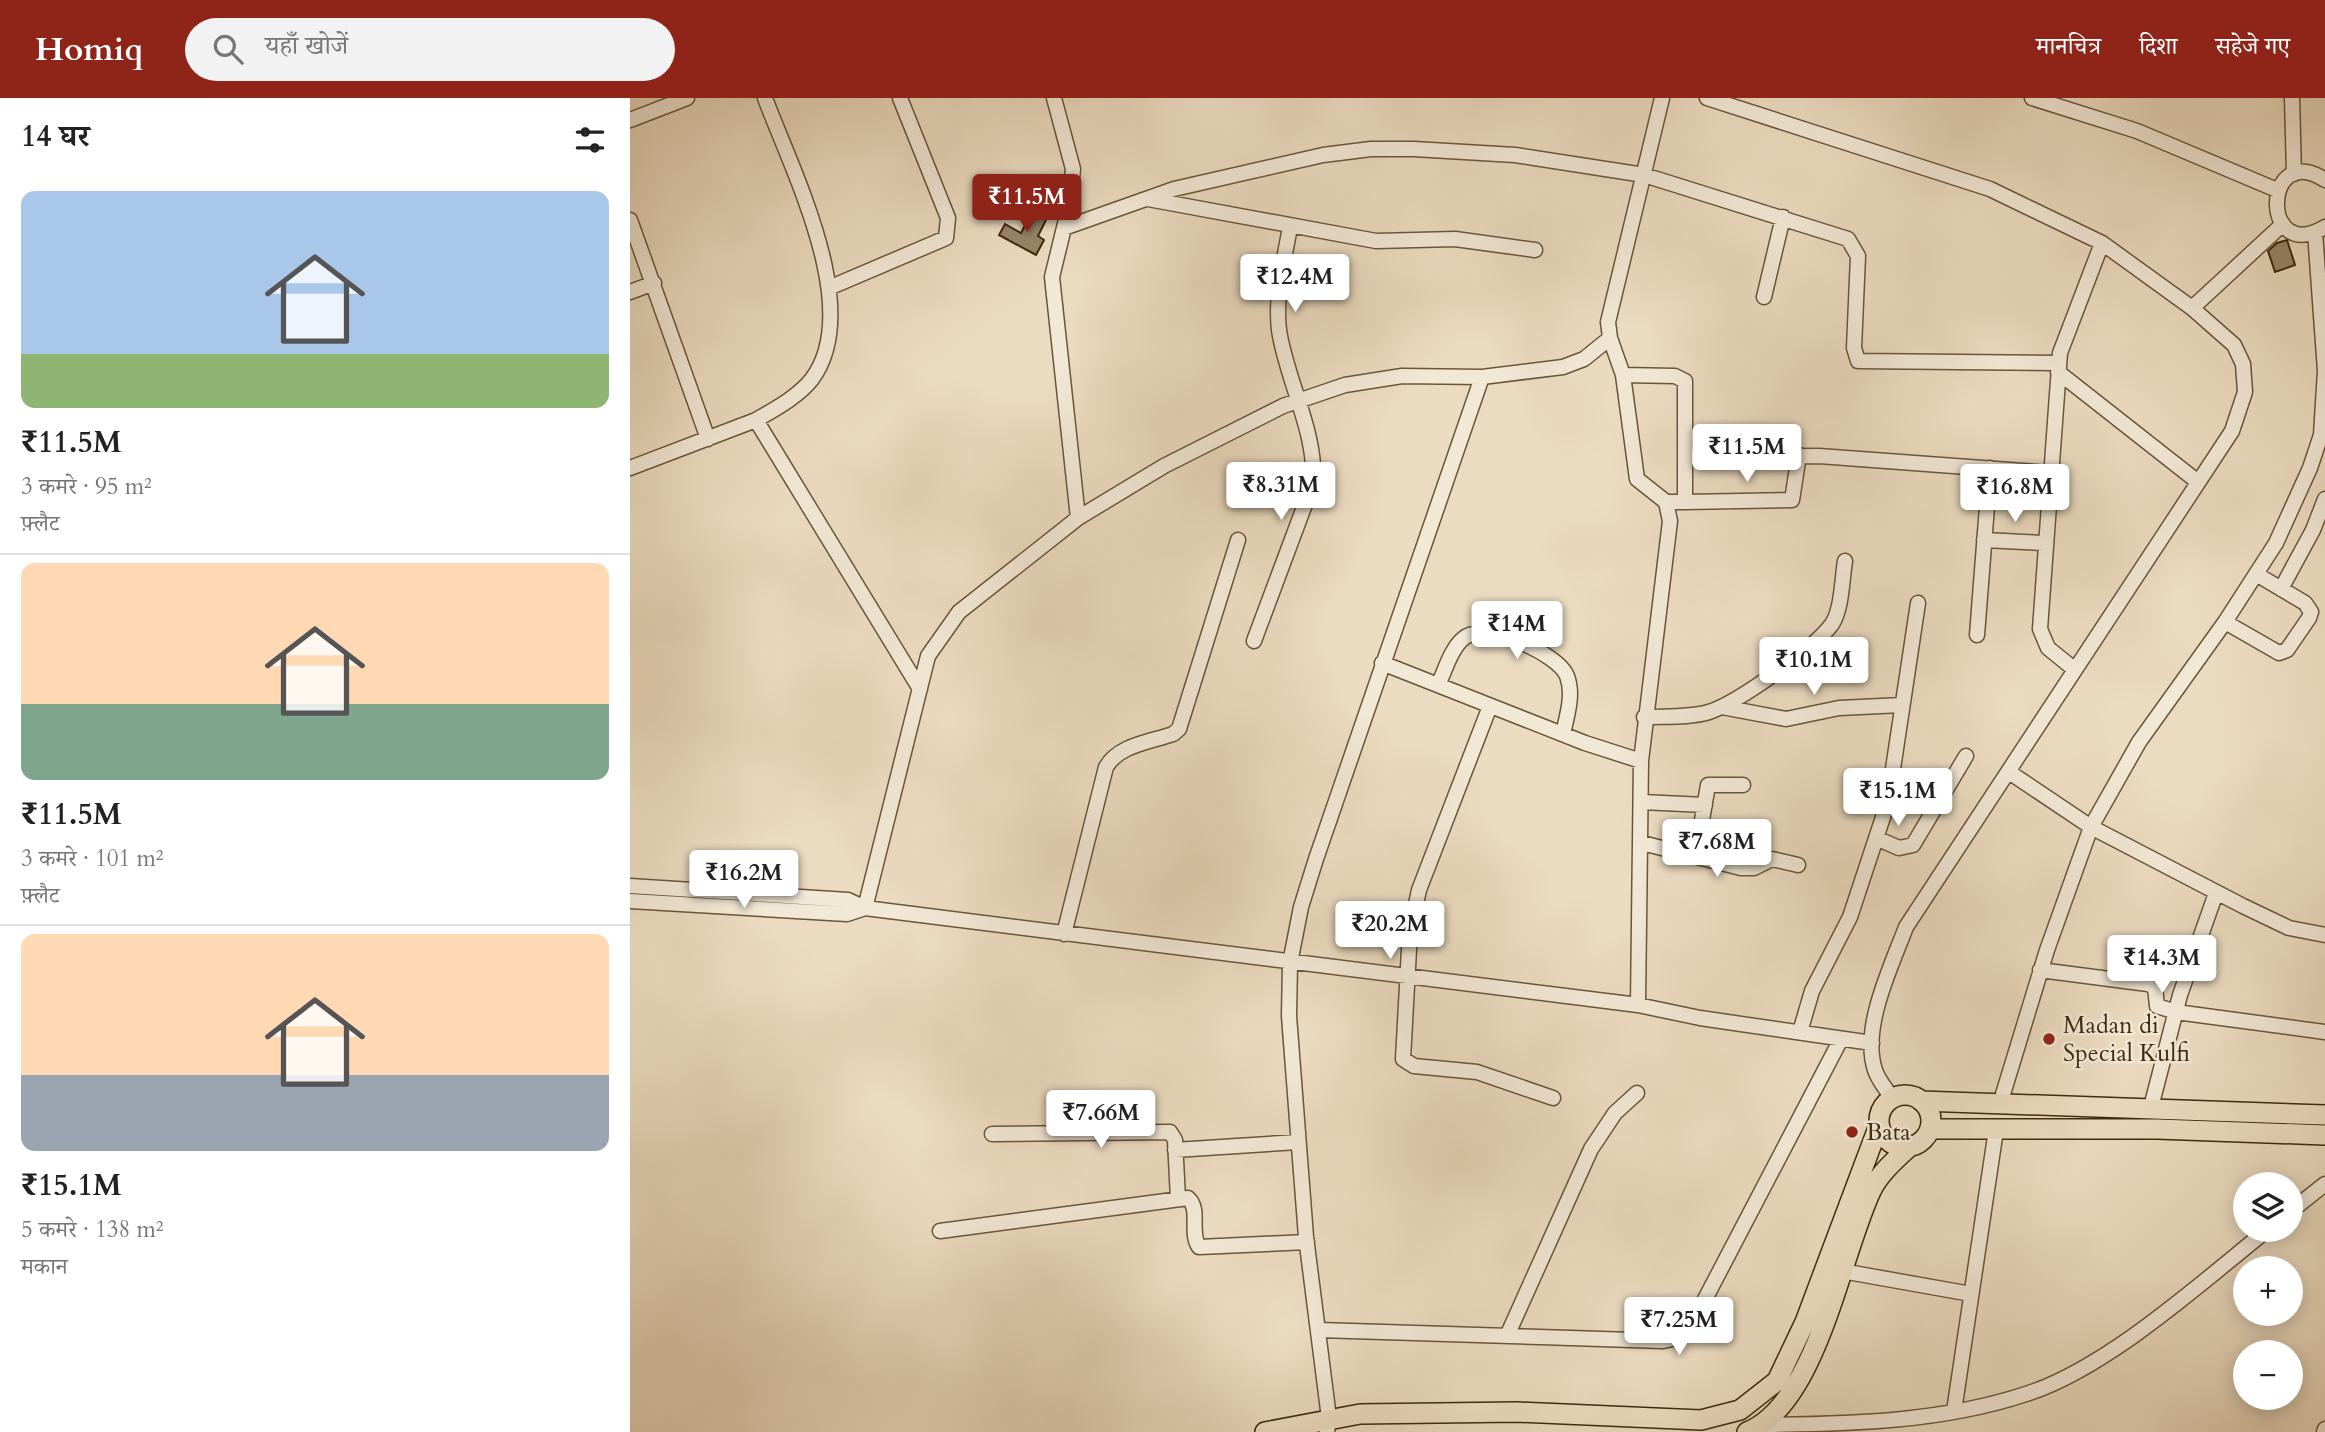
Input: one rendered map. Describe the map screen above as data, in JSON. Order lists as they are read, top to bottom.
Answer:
{
  "places": ["Madan di Special Kulfi", "Bata"],
  "page": {
    "header": "Homiq",
    "search": "यहाँ खोजें",
    "nav": ["मानचित्र", "दिशा", "सहेजे गए"],
    "heading": "14 घर",
    "price": [
      "₹11.5M",
      "₹12.4M",
      "₹11.5M",
      "₹8.31M",
      "₹16.8M",
      "₹14M",
      "₹10.1M",
      "₹15.1M",
      "₹7.68M",
      "₹16.2M",
      "₹20.2M",
      "₹14.3M",
      "₹7.66M",
      "₹7.25M"
    ],
    "list": [
      {
        "name": "₹11.5M",
        "note": "3 कमरे · 95 m² · फ़्लैट"
      },
      {
        "name": "₹11.5M",
        "note": "3 कमरे · 101 m² · फ़्लैट"
      },
      {
        "name": "₹15.1M",
        "note": "5 कमरे · 138 m² · मकान"
      }
    ],
    "map_buttons": ["+", "−"]
  }
}
